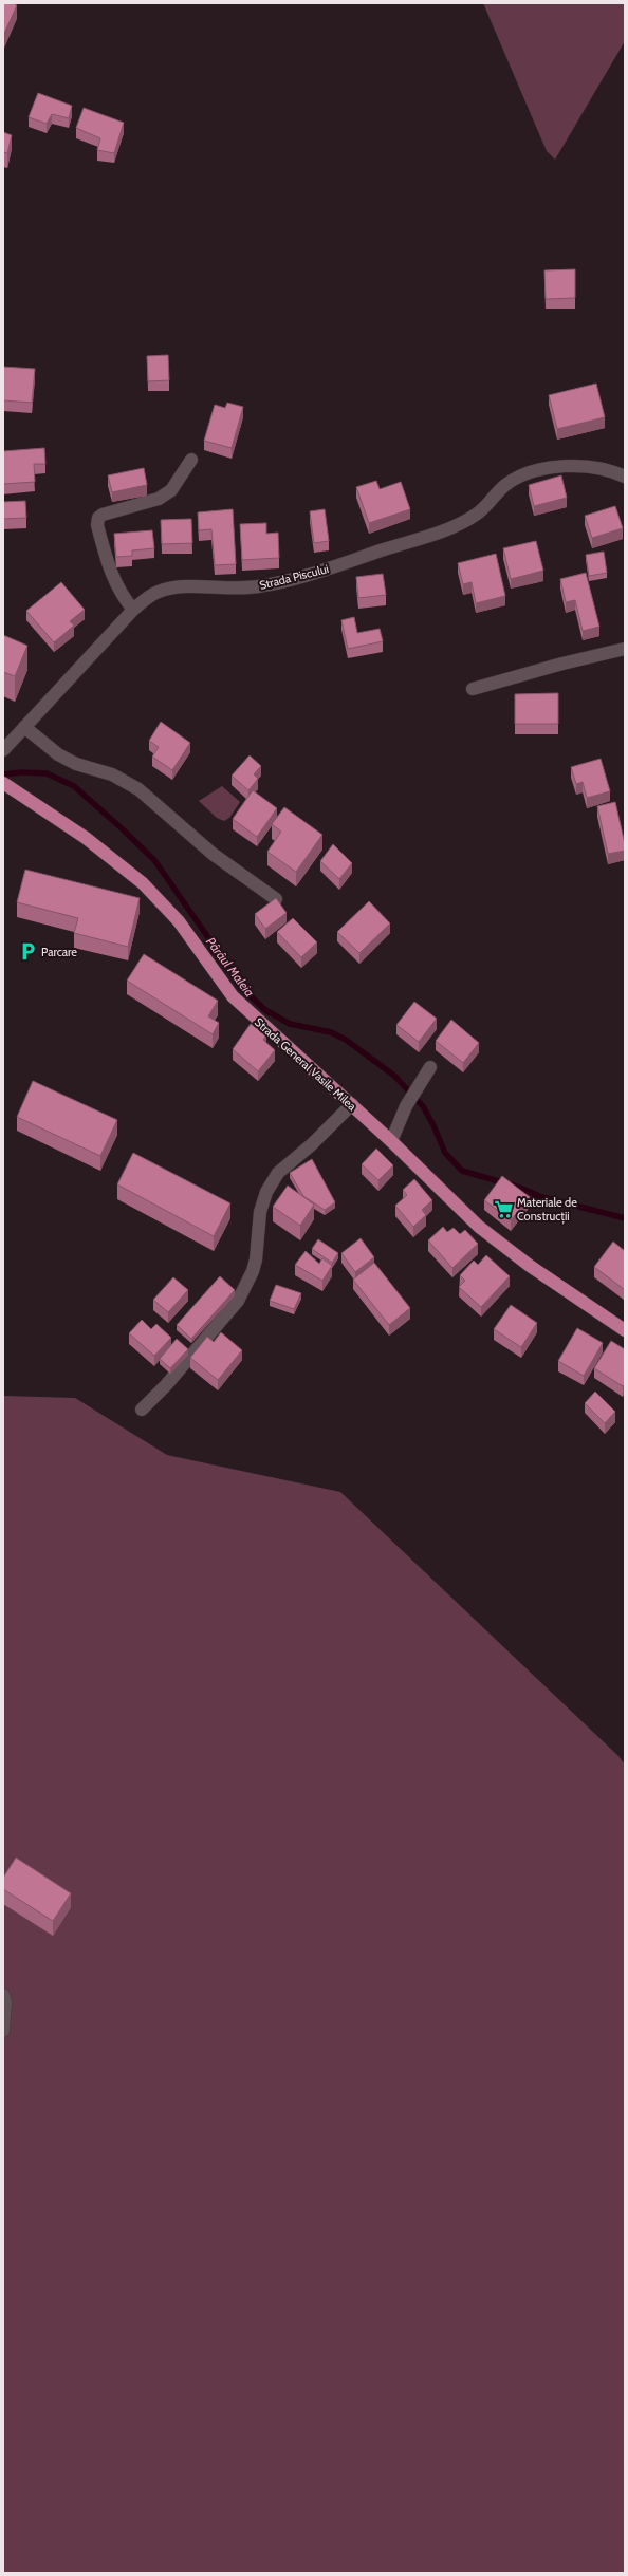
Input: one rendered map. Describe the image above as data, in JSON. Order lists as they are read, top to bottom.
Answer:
{
  "streets": {
    "main road": ["Strada General Vasile Milea"],
    "street": ["Strada Piscului"]
  },
  "water": ["Pârâul Maleia"],
  "places": {
    "parking": ["Parcare"],
    "supermarket": ["Materiale de Construcții"]
  }
}
